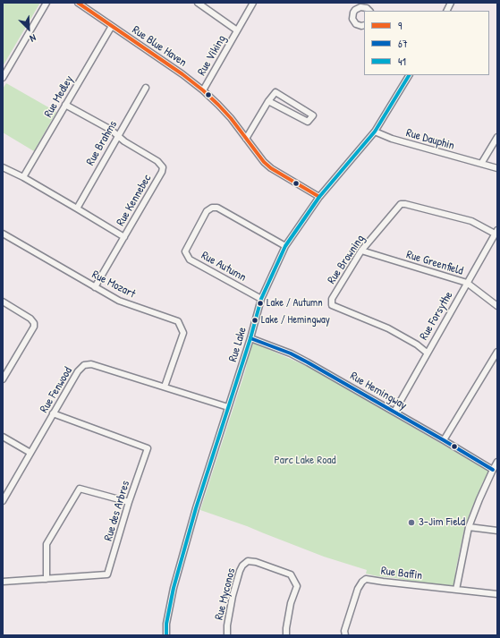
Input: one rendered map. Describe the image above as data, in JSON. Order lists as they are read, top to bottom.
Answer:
{
  "streets": {
    "street": [
      "Rue Blue Haven",
      "Rue Viking",
      "Rue Medley",
      "Rue Dauphin",
      "Rue Brahms",
      "Rue Kennebec",
      "Rue Browning",
      "Rue Greenfield",
      "Rue Autumn",
      "Rue Mozart",
      "Rue Forsythe",
      "Rue Lake",
      "Rue Fenwood",
      "Rue Hemingway",
      "Rue des Arbres",
      "Rue Baffin",
      "Rue Myconos"
    ]
  },
  "crossings": [
    ["Rue Blue Haven", "Rue Viking"],
    ["Rue Blue Haven", "Rue Medley"],
    ["Rue Blue Haven", "Rue Lake"],
    ["Rue Medley", "Rue Kennebec"],
    ["Rue Dauphin", "Rue Lake"],
    ["Rue Brahms", "Rue Kennebec"],
    ["Rue Kennebec", "Rue Mozart"],
    ["Rue Browning", "Rue Greenfield"],
    ["Rue Browning", "Rue Forsythe"],
    ["Rue Greenfield", "Rue Forsythe"],
    ["Rue Autumn", "Rue Lake"],
    ["Rue Mozart", "Rue Fenwood"],
    ["Rue Forsythe", "Rue Hemingway"],
    ["Rue Lake", "Rue Fenwood"],
    ["Rue Lake", "Rue Hemingway"],
    ["Rue Fenwood", "Rue des Arbres"]
  ],
  "parks": ["Parc Lake Road"],
  "places": ["Lake / Autumn", "Lake / Hemingway", "3-Jim Field"],
  "lines": ["transit line 9", "transit line 41", "transit line 67"],
  "legend": ["9", "67", "41"],
  "north": "bottom right"
}
